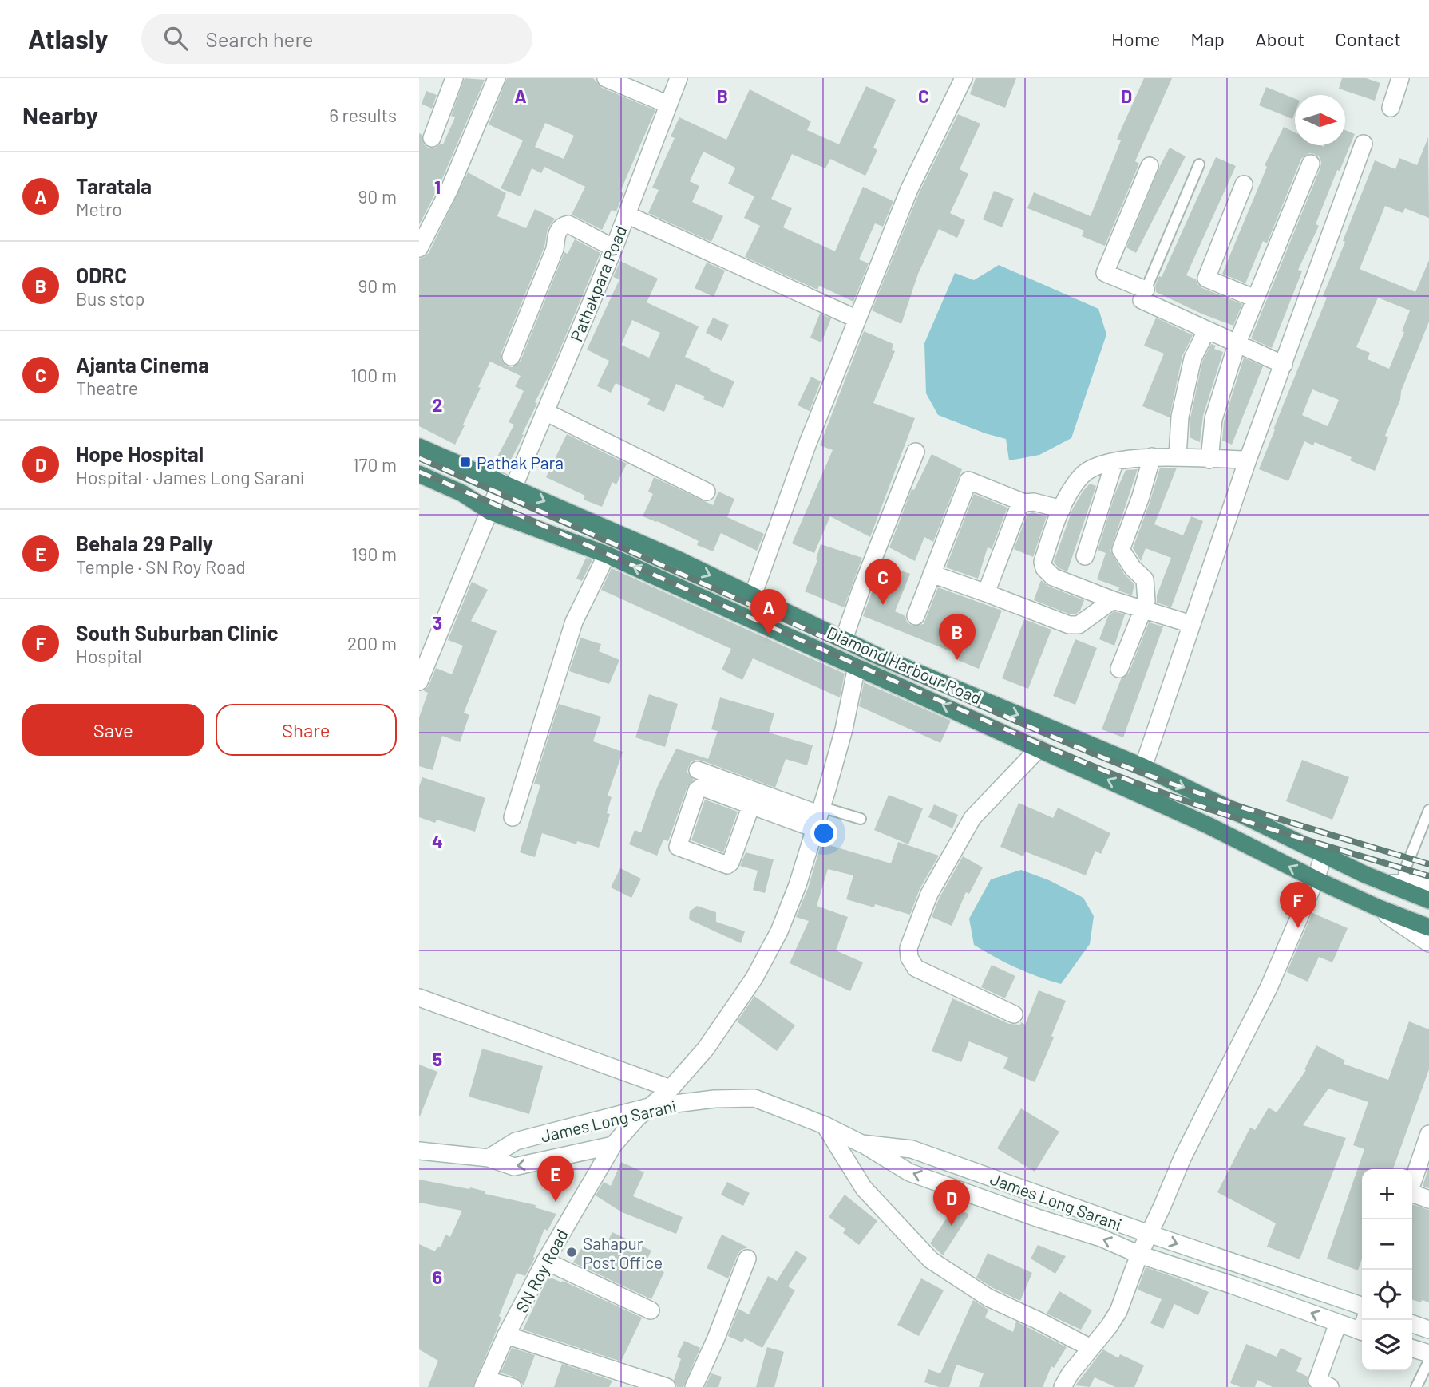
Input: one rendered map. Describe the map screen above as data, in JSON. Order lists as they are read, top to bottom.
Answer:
{
  "streets": {
    "highway": ["Diamond Harbour Road"],
    "street": ["Pathakpara Road", "James Long Sarani", "SN Roy Road"]
  },
  "crossings": [
    ["Pathakpara Road", "Diamond Harbour Road"],
    ["Diamond Harbour Road", "SN Roy Road"],
    ["James Long Sarani", "SN Roy Road"]
  ],
  "places": {
    "transit": ["Pathak Para"],
    "other": ["Sahapur Post Office"]
  },
  "north": "right",
  "page": {
    "header": "Atlasly",
    "search": "Search here",
    "nav": [
      "Home",
      "Map",
      "About",
      "Contact"
    ],
    "heading": ["Nearby", "6 results"],
    "list": [
      {
        "mark": "A",
        "name": "Taratala",
        "note": "Metro",
        "value": "90 m"
      },
      {
        "mark": "B",
        "name": "ODRC",
        "note": "Bus stop",
        "value": "90 m"
      },
      {
        "mark": "C",
        "name": "Ajanta Cinema",
        "note": "Theatre",
        "value": "100 m"
      },
      {
        "mark": "D",
        "name": "Hope Hospital",
        "note": "Hospital · James Long Sarani",
        "value": "170 m"
      },
      {
        "mark": "E",
        "name": "Behala 29 Pally",
        "note": "Temple · SN Roy Road",
        "value": "190 m"
      },
      {
        "mark": "F",
        "name": "South Suburban Clinic",
        "note": "Hospital",
        "value": "200 m"
      }
    ],
    "pins": [
      "C",
      "A",
      "B",
      "F",
      "E",
      "D"
    ],
    "buttons": ["Save", "Share"],
    "map_buttons": ["+", "−"]
  },
  "grid": {
    "columns": [
      "A",
      "B",
      "C",
      "D"
    ],
    "rows": [
      "1",
      "2",
      "3",
      "4",
      "5",
      "6"
    ]
  }
}
